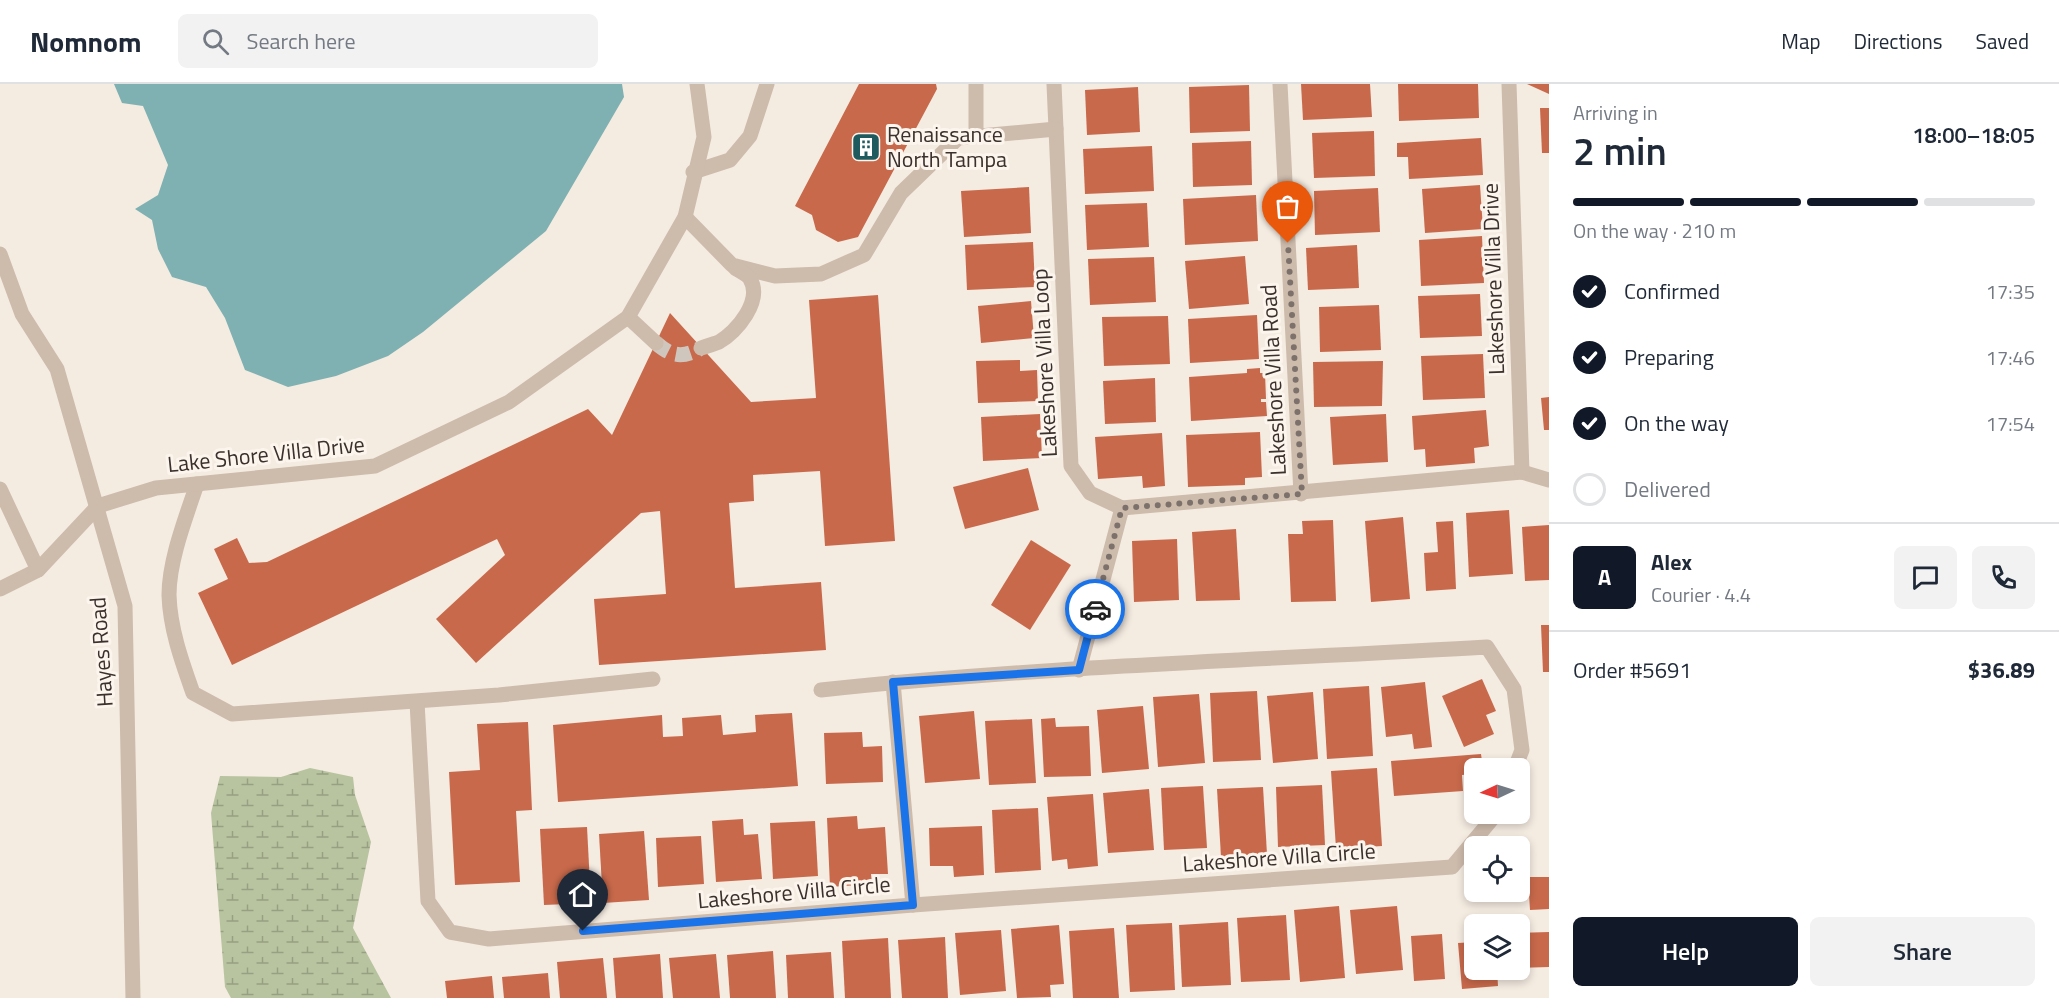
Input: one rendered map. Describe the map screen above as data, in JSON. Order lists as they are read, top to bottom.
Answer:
{
  "streets": {
    "street": [
      "Lakeshore Villa Drive",
      "Lakeshore Villa Loop",
      "Lakeshore Villa Road",
      "Lake Shore Villa Drive",
      "Hayes Road",
      "Lakeshore Villa Circle"
    ]
  },
  "crossings": [
    ["Lakeshore Villa Drive", "Lakeshore Villa Loop"],
    ["Lakeshore Villa Loop", "Lakeshore Villa Road"],
    ["Lake Shore Villa Drive", "Hayes Road"]
  ],
  "places": {
    "building": ["Renaissance North Tampa"]
  },
  "north": "left",
  "page": {
    "header": "Nomnom",
    "search": "Search here",
    "nav": ["Map", "Directions", "Saved"],
    "heading": ["2 min", "Arriving in", "18:00–18:05"],
    "panel": [
      "Alex",
      "Courier · 4.4",
      "Order #5691",
      "$36.89"
    ],
    "bar": "On the way · 210 m",
    "list": [
      ["Confirmed", "17:35"],
      ["Preparing", "17:46"],
      ["On the way", "17:54"],
      "Delivered"
    ],
    "round": "A",
    "buttons": ["Help", "Share"]
  }
}
